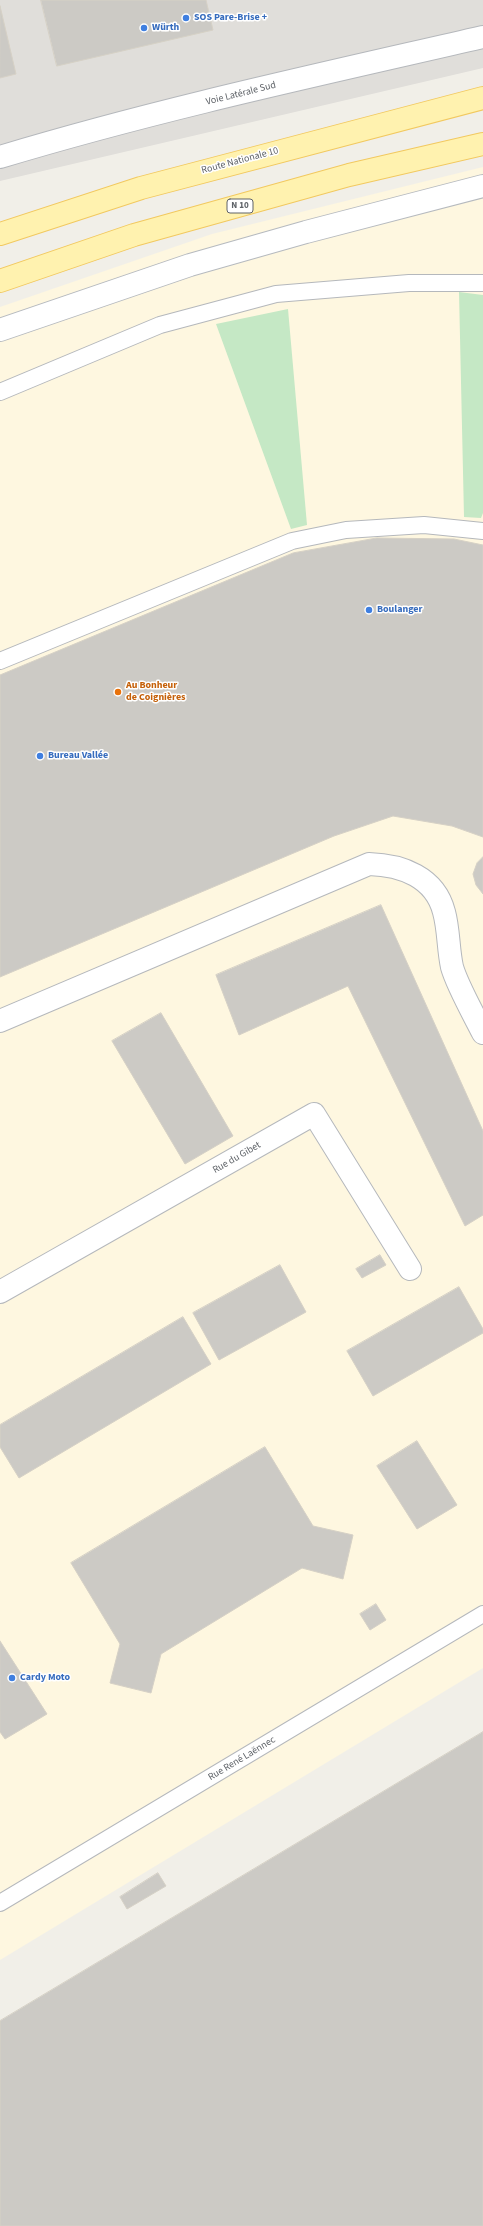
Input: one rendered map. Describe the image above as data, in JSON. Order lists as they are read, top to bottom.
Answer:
{
  "streets": {
    "main road": ["Route Nationale 10", "N 10"],
    "street": ["Voie Latérale Sud", "Rue du Gibet"],
    "lane": ["Rue René Laënnec"]
  },
  "places": [
    "SOS Pare-Brise +",
    "Würth",
    "Boulanger",
    "Au Bonheur de Coignières",
    "Bureau Vallée",
    "Cardy Moto"
  ]
}
